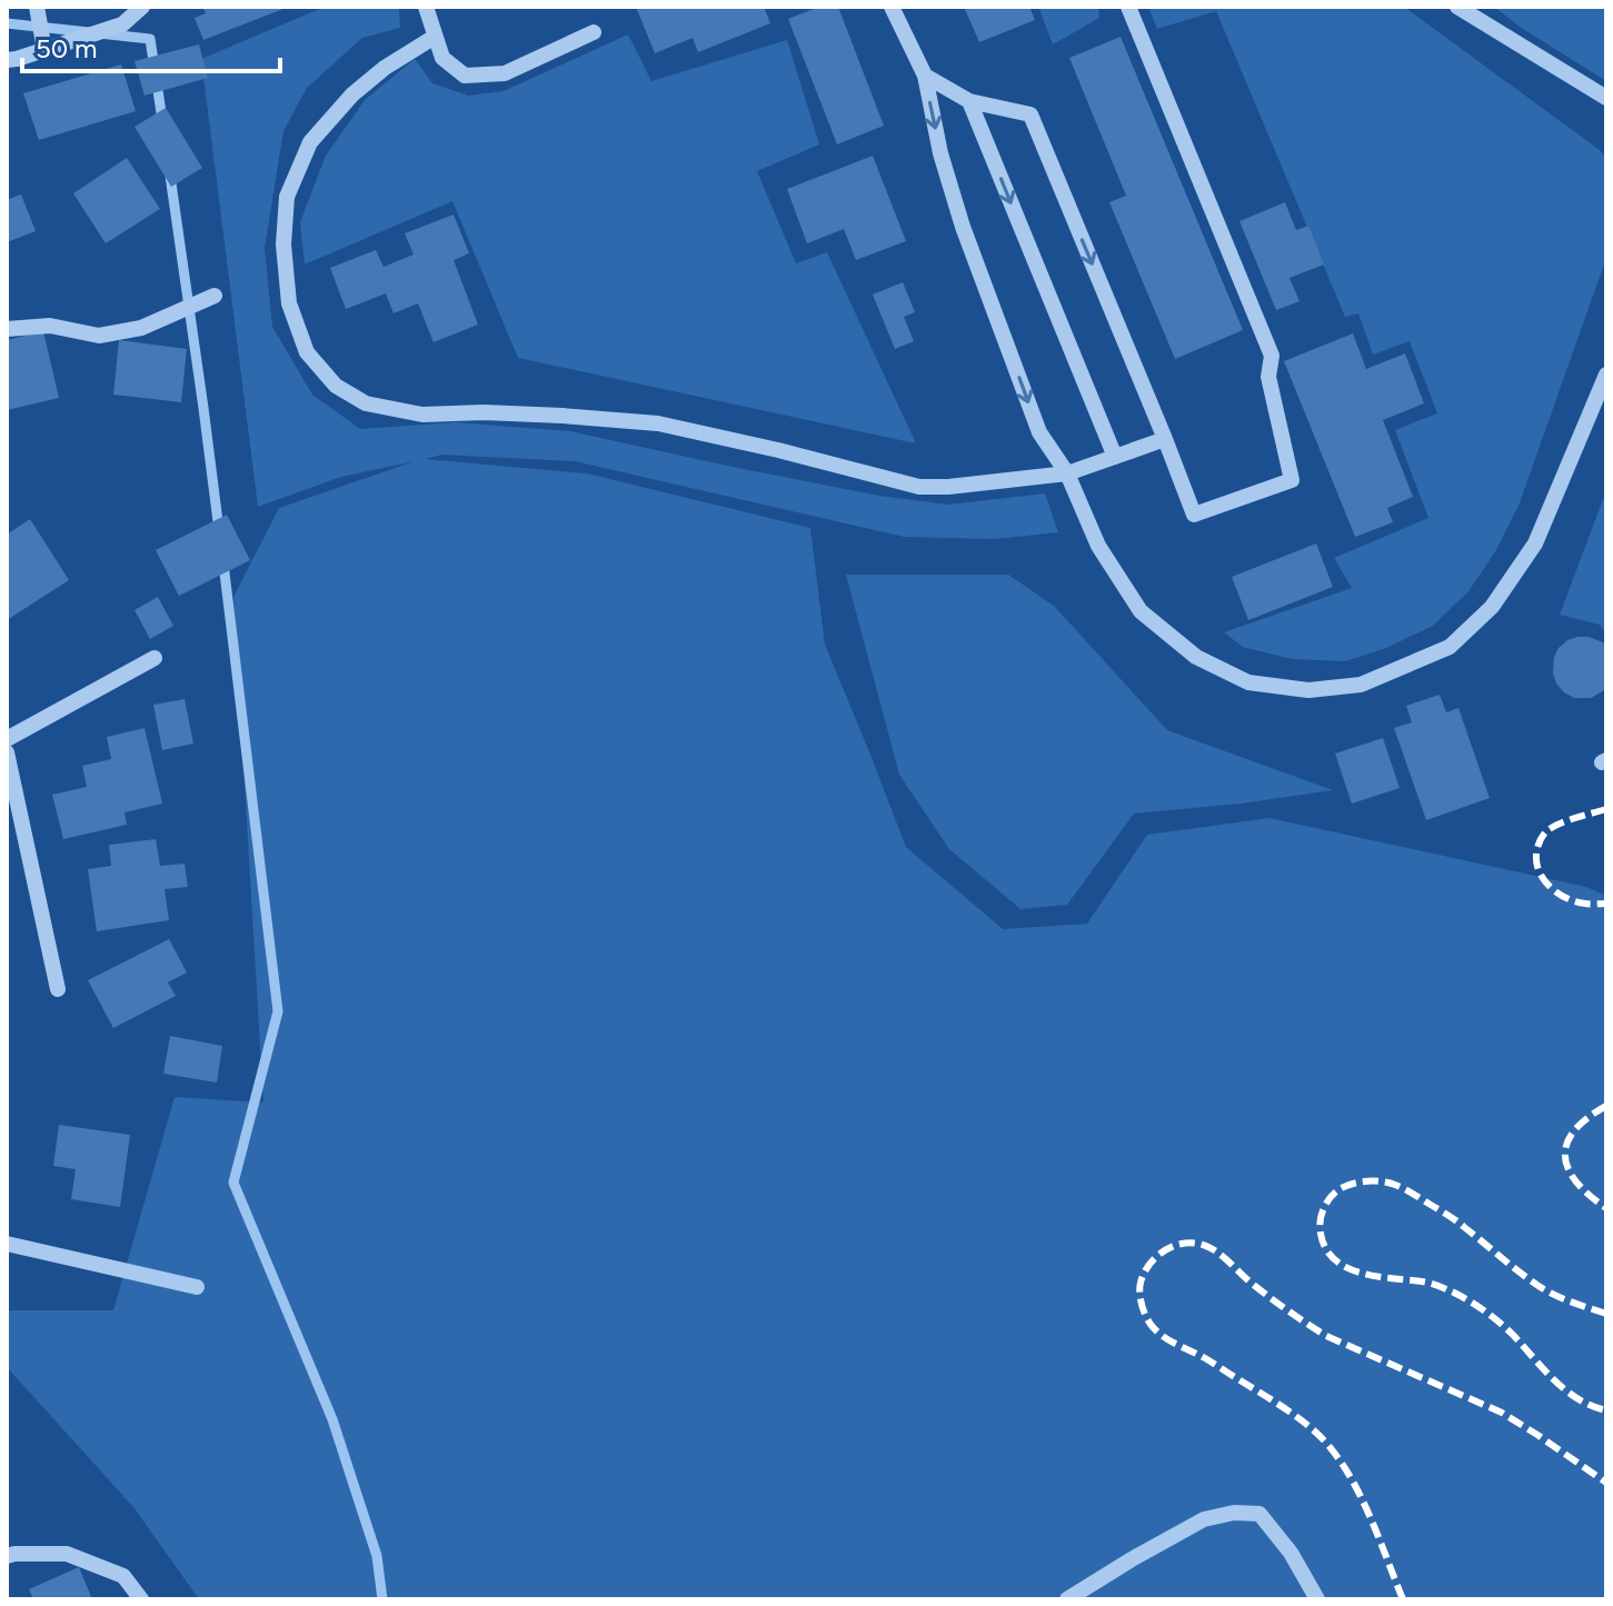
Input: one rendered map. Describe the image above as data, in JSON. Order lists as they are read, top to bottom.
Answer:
{
  "scale_bar": "50 m"
}
